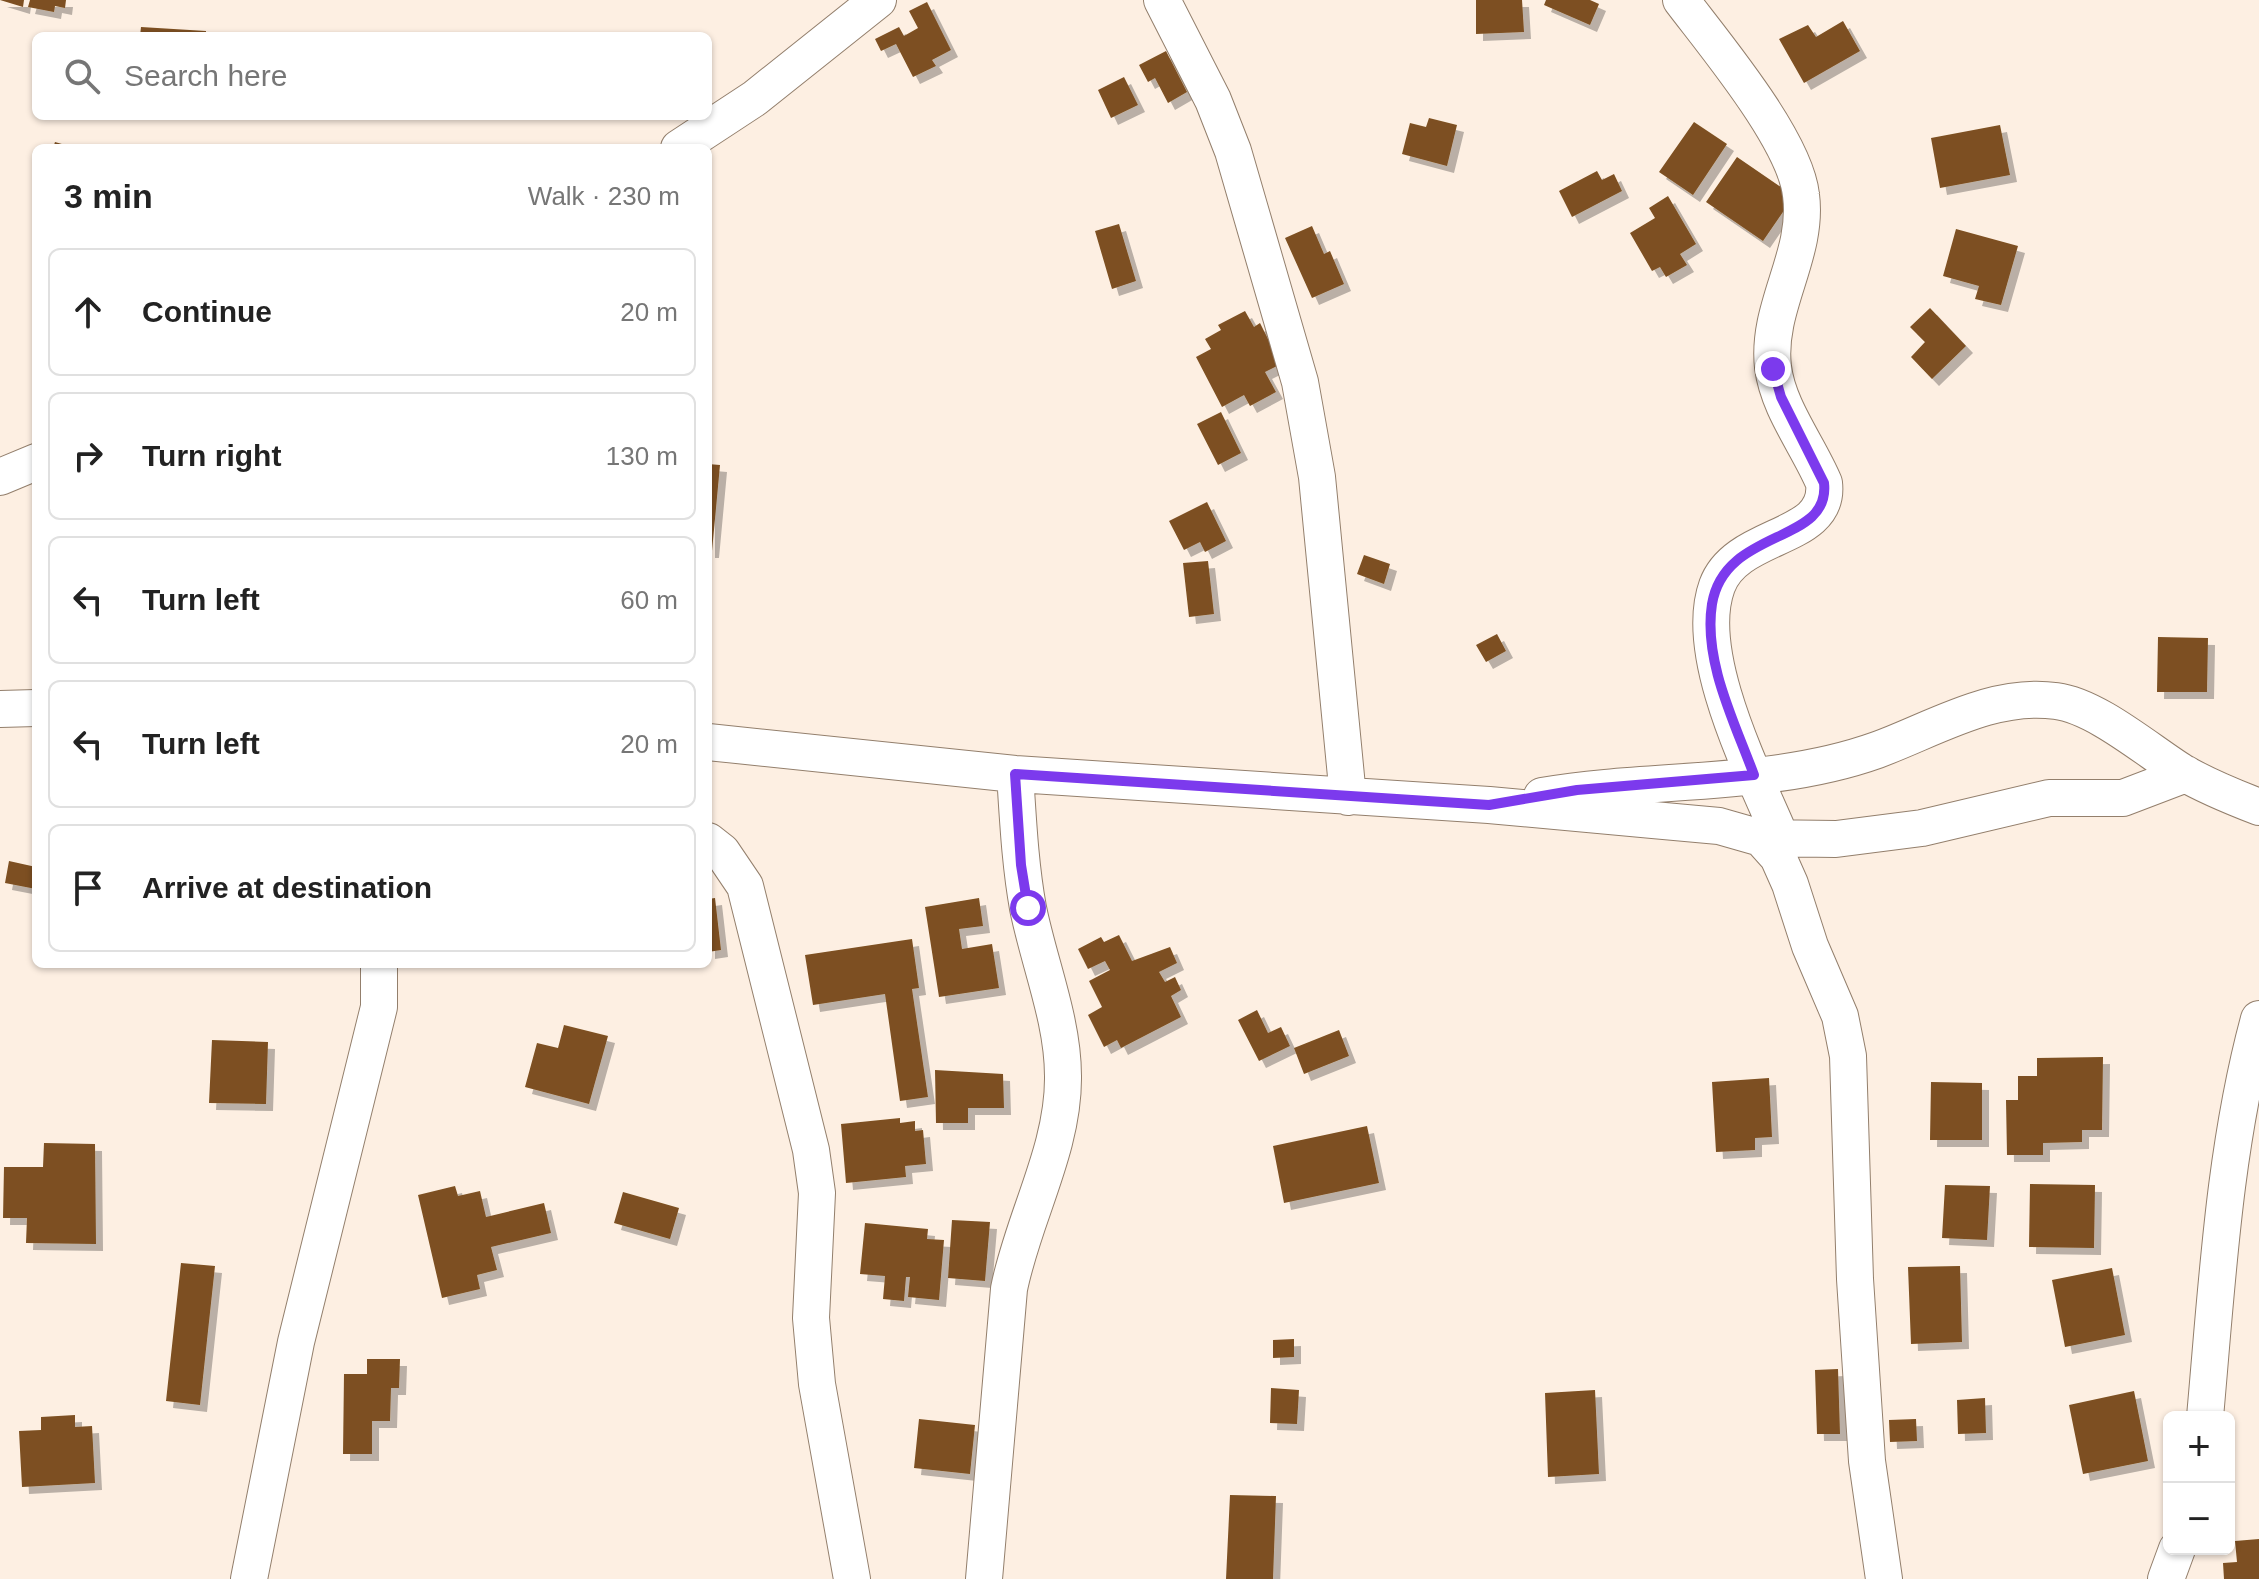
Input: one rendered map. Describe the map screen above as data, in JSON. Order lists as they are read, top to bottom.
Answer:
{
  "page": {
    "search": "Search here",
    "heading": ["3 min", "Walk · 230 m"],
    "list": [
      ["Continue", "20 m"],
      ["Turn right", "130 m"],
      ["Turn left", "60 m"],
      ["Turn left", "20 m"],
      "Arrive at destination"
    ],
    "map_buttons": ["+", "−"]
  }
}
